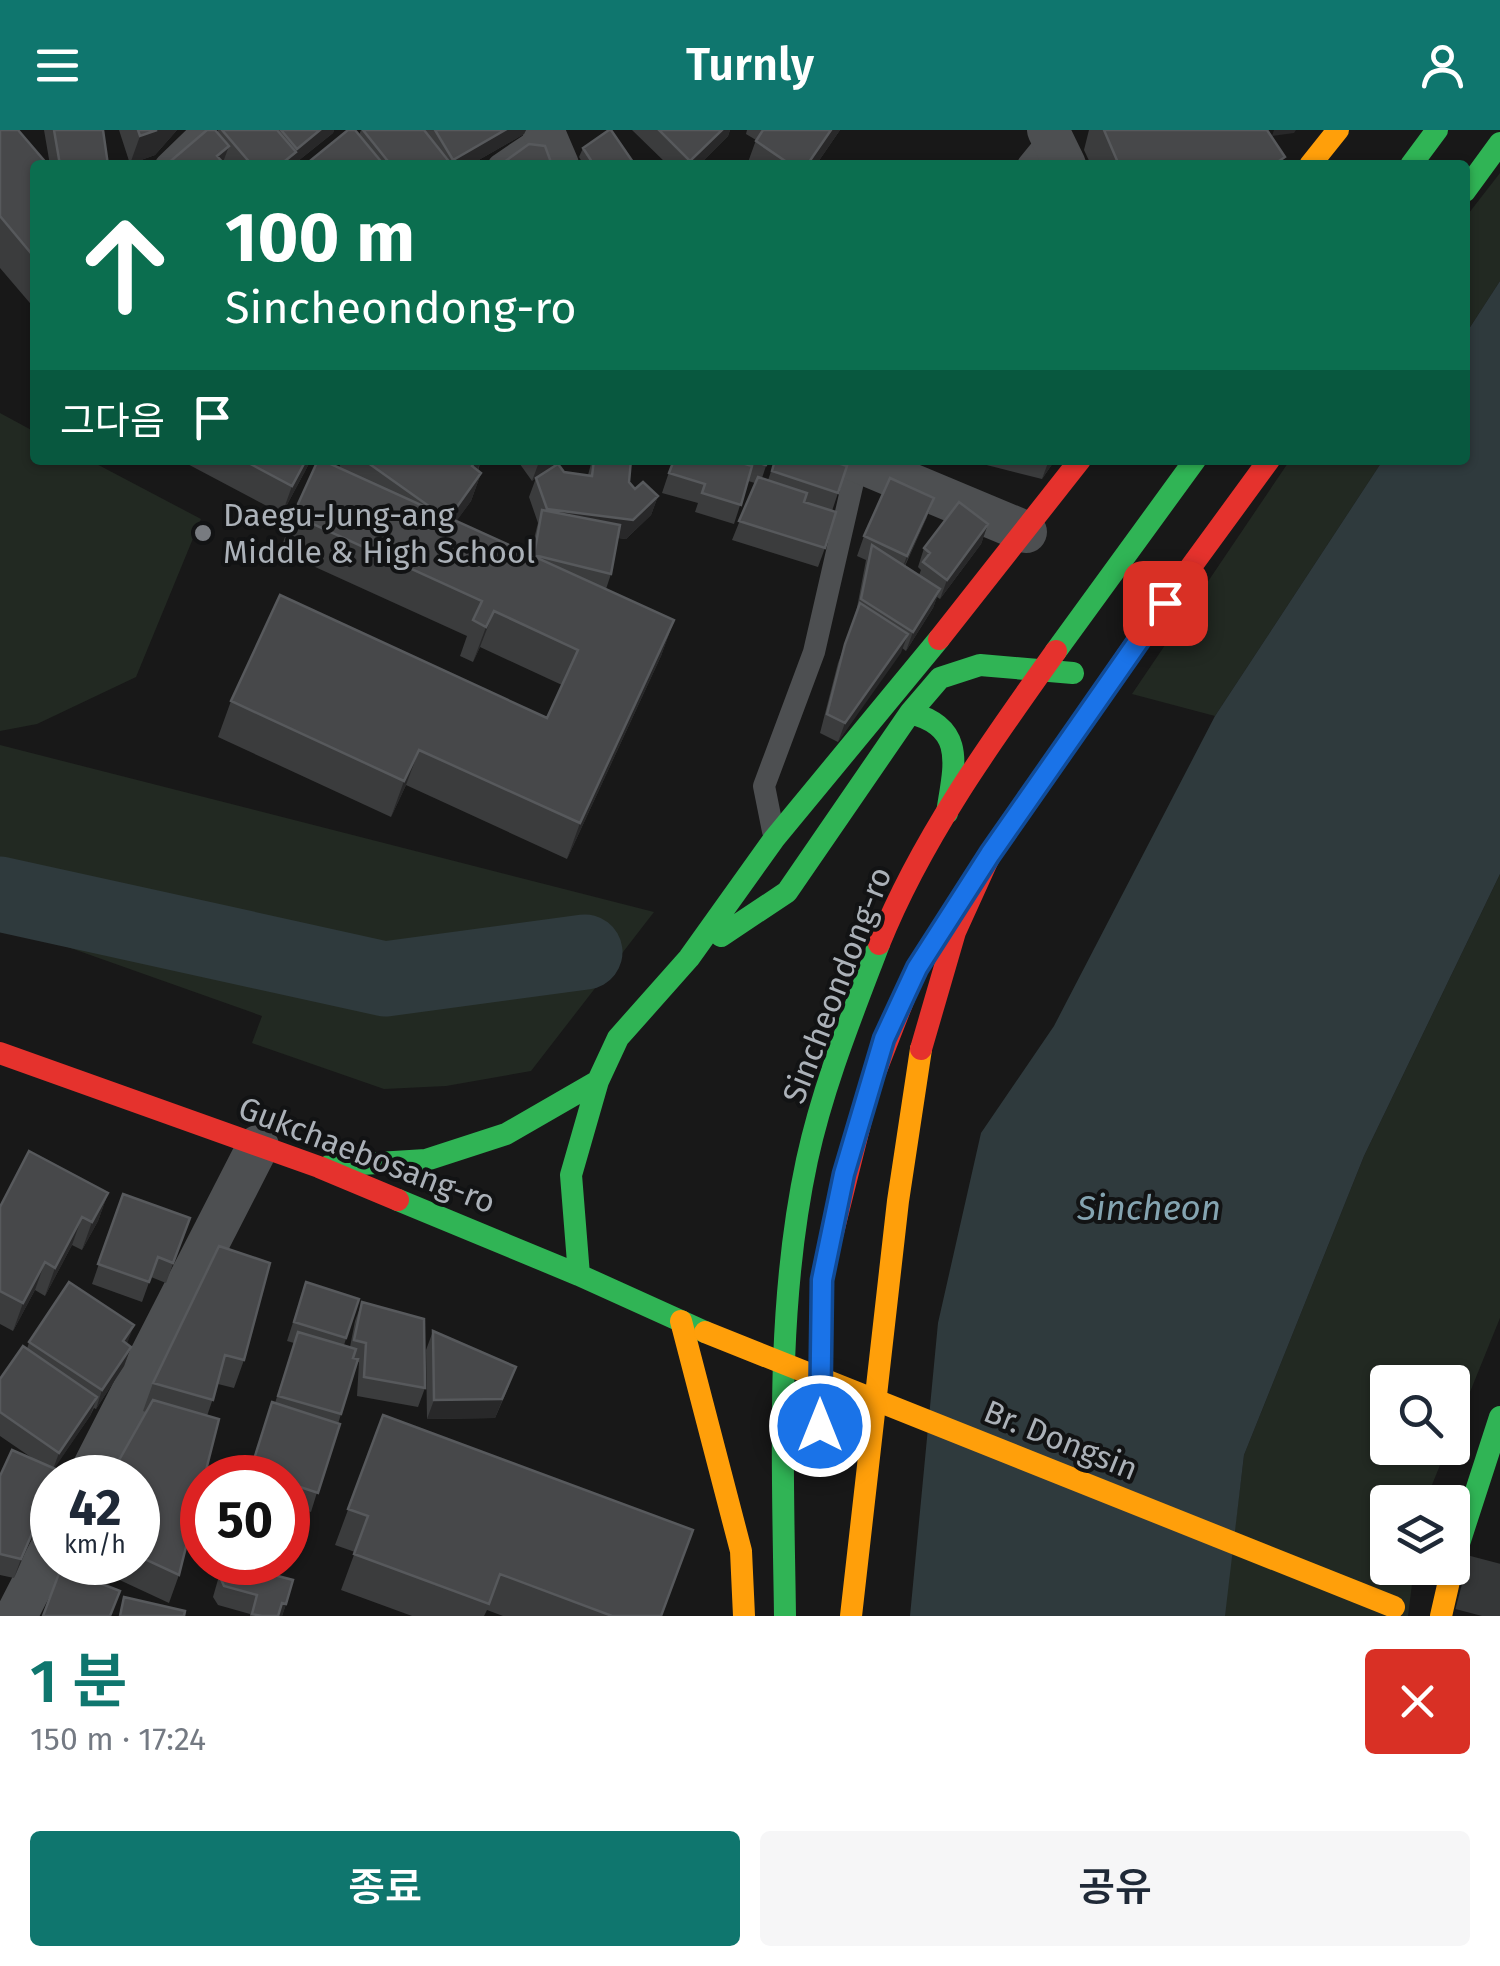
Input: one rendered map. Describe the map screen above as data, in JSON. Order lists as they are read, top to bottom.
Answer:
{
  "streets": {
    "main road": ["Sincheondong-ro", "Gukchaebosang-ro", "Br. Dongsin"]
  },
  "crossings": [
    ["Gukchaebosang-ro", "Br. Dongsin"]
  ],
  "water": ["Sincheon"],
  "places": ["Daegu-Jung-ang Middle & High School"],
  "page": {
    "header": "Turnly",
    "turn": ["100 m", "Sincheondong-ro"],
    "then": "그다음",
    "speed": "42 km/h",
    "limit": "50",
    "heading": ["1 분", "150 m · 17:24"],
    "buttons": ["종료", "공유"]
  }
}
